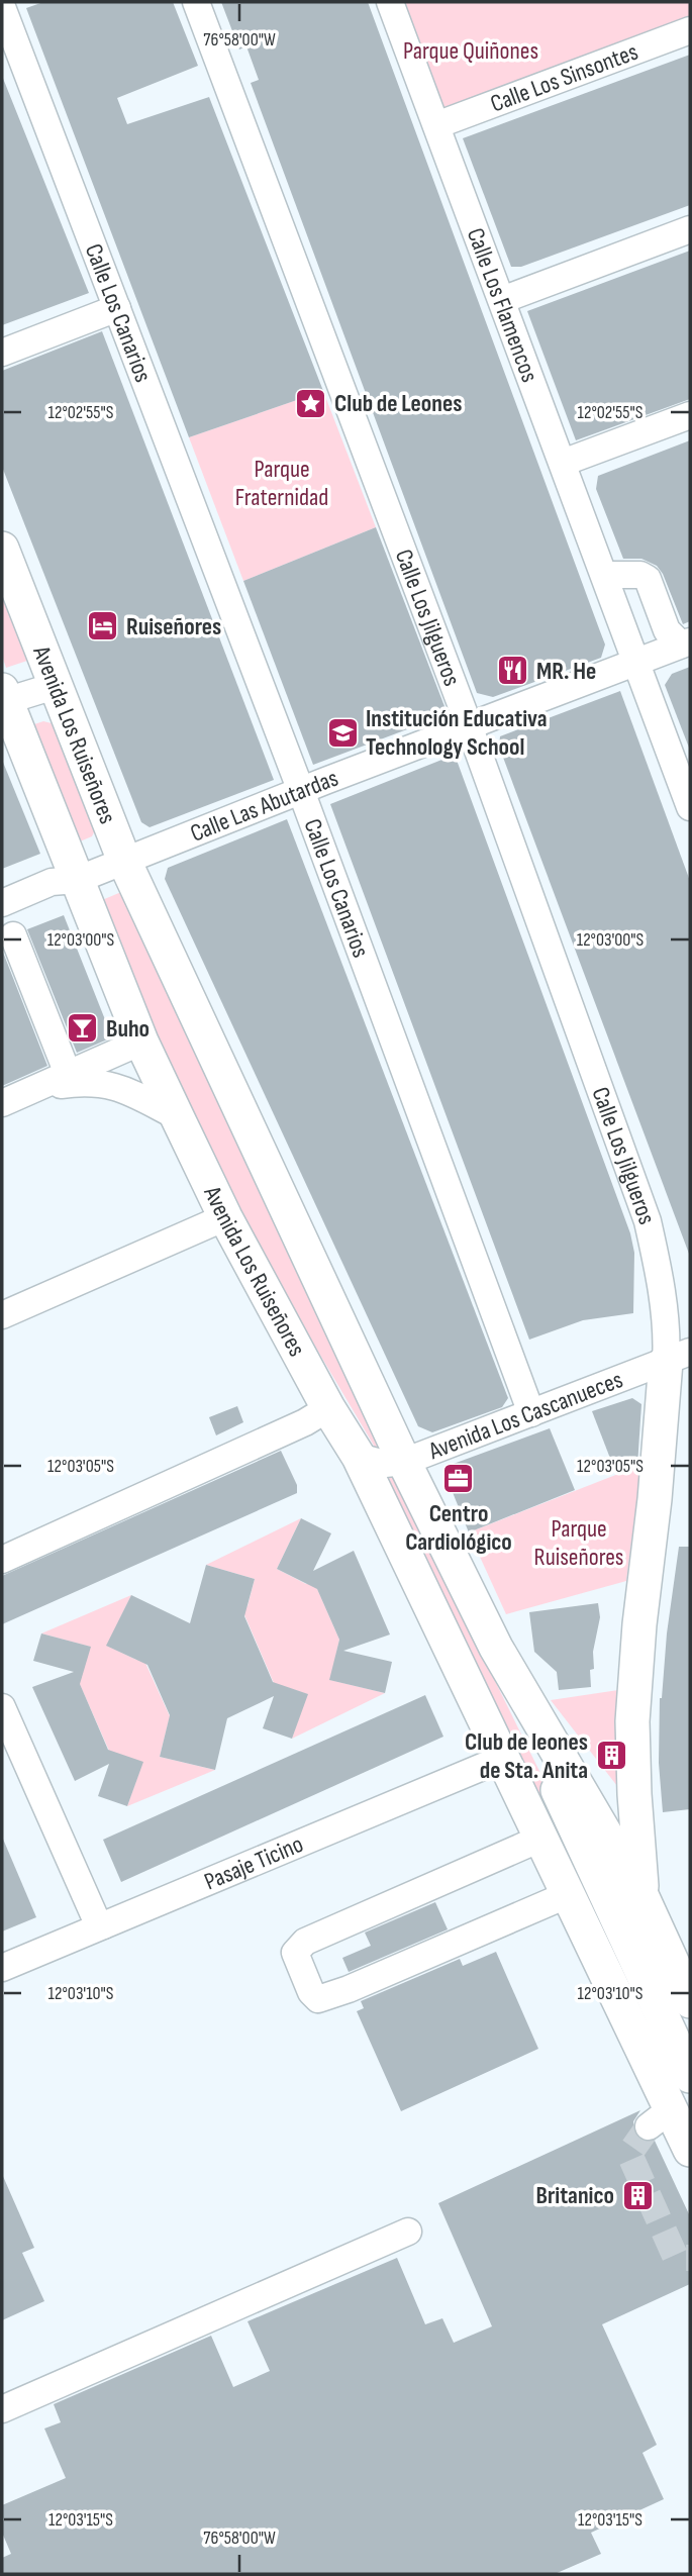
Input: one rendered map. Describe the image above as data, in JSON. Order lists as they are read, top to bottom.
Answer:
{
  "streets": {
    "main road": ["Avenida Los Ruiseñores"],
    "street": [
      "Calle Los Sinsontes",
      "Calle Los Flamencos",
      "Calle Los Canarios",
      "Calle Los Jilgueros",
      "Calle Las Abutardas",
      "Avenida Los Cascanueces",
      "Pasaje Ticino"
    ]
  },
  "crossings": [
    ["Calle Los Sinsontes", "Calle Los Flamencos"],
    ["Calle Los Flamencos", "Calle Las Abutardas"],
    ["Calle Los Canarios", "Calle Las Abutardas"],
    ["Calle Los Canarios", "Avenida Los Cascanueces"],
    ["Calle Los Jilgueros", "Calle Las Abutardas"],
    ["Calle Los Jilgueros", "Avenida Los Cascanueces"],
    ["Avenida Los Ruiseñores", "Calle Las Abutardas"],
    ["Avenida Los Ruiseñores", "Avenida Los Cascanueces"],
    ["Avenida Los Ruiseñores", "Pasaje Ticino"]
  ],
  "parks": ["Parque Quiñones", "Parque Fraternidad", "Parque Ruiseñores"],
  "places": {
    "place": ["Club de Leones"],
    "hotel": ["Ruiseñores"],
    "restaurant": ["MR. He"],
    "school or university": ["Institución Educativa Technology School"],
    "bar": ["Buho"],
    "office": ["Centro Cardiológico"],
    "building": ["Club de leones de Sta. Anita", "Britanico"]
  },
  "coordinates": [
    "76°58'00\"W",
    "12°02'55\"S",
    "12°03'00\"S",
    "12°03'05\"S",
    "12°03'10\"S",
    "12°03'15\"S"
  ]
}
